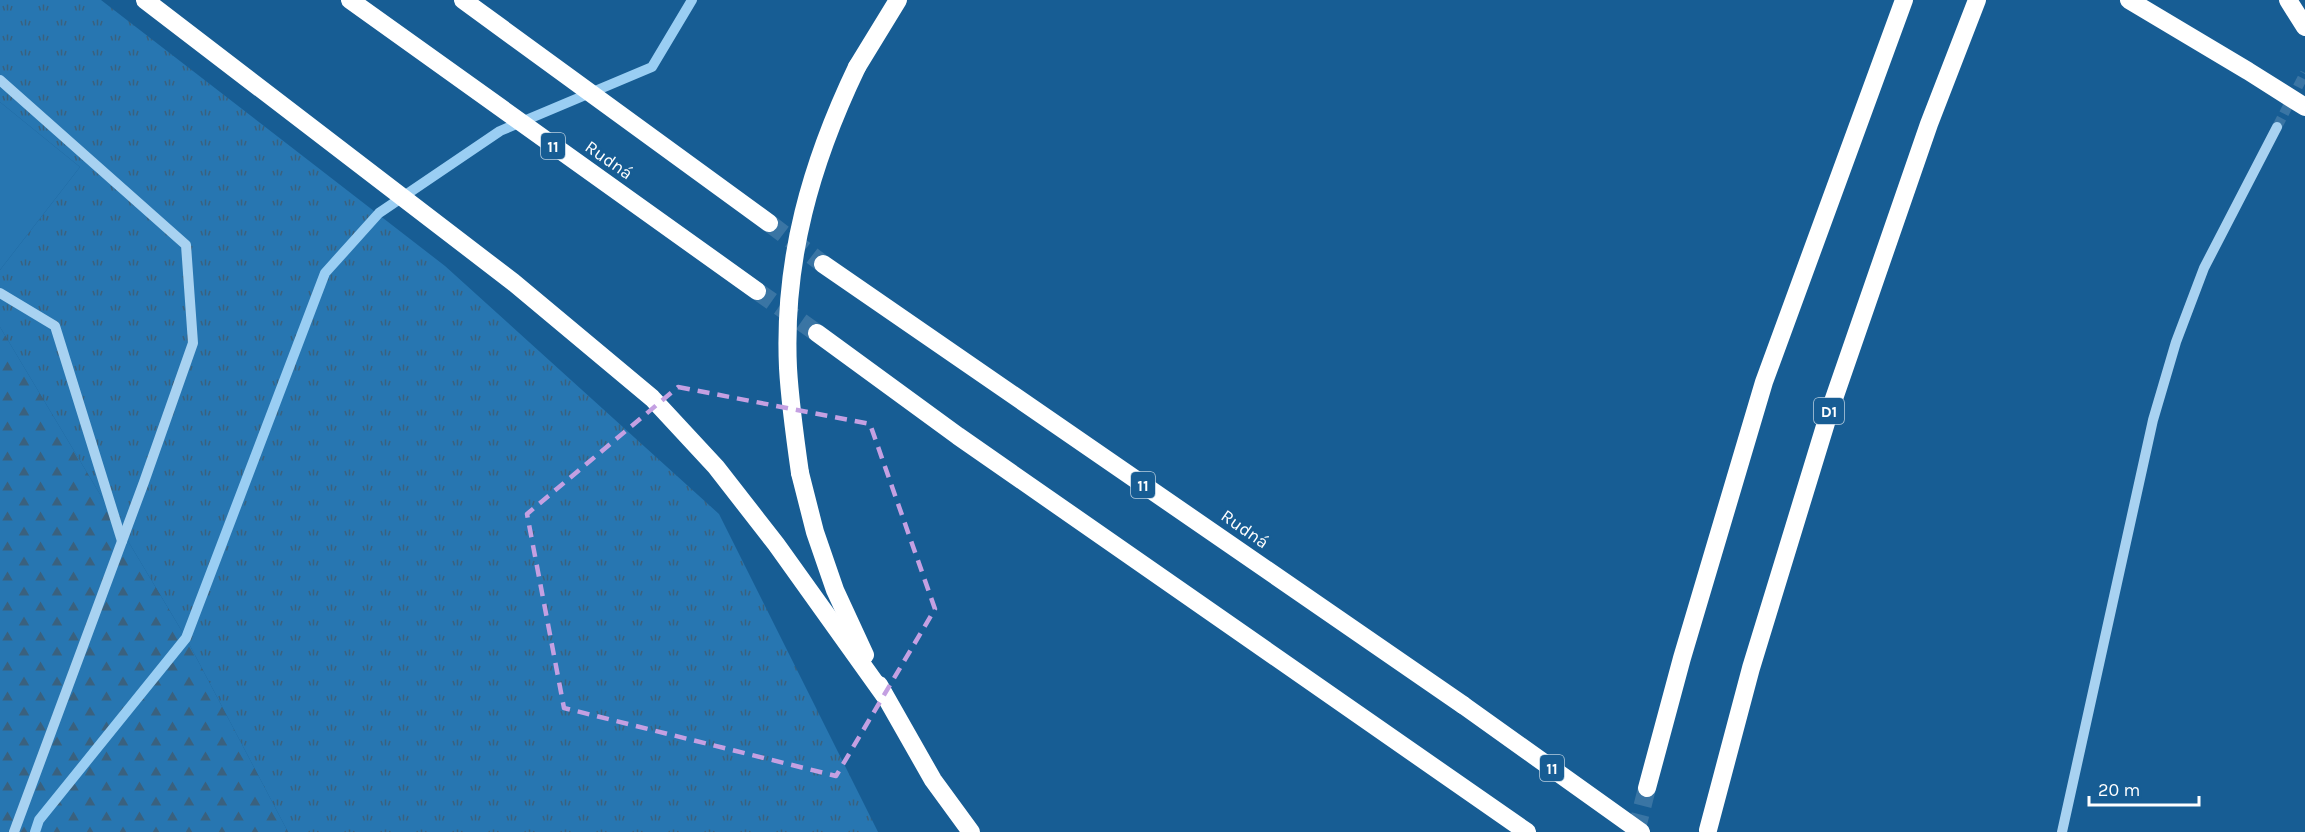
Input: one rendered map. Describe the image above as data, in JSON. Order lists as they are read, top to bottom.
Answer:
{
  "streets": {
    "highway": ["11", "Rudná", "D1"]
  },
  "scale_bar": "20 m"
}
